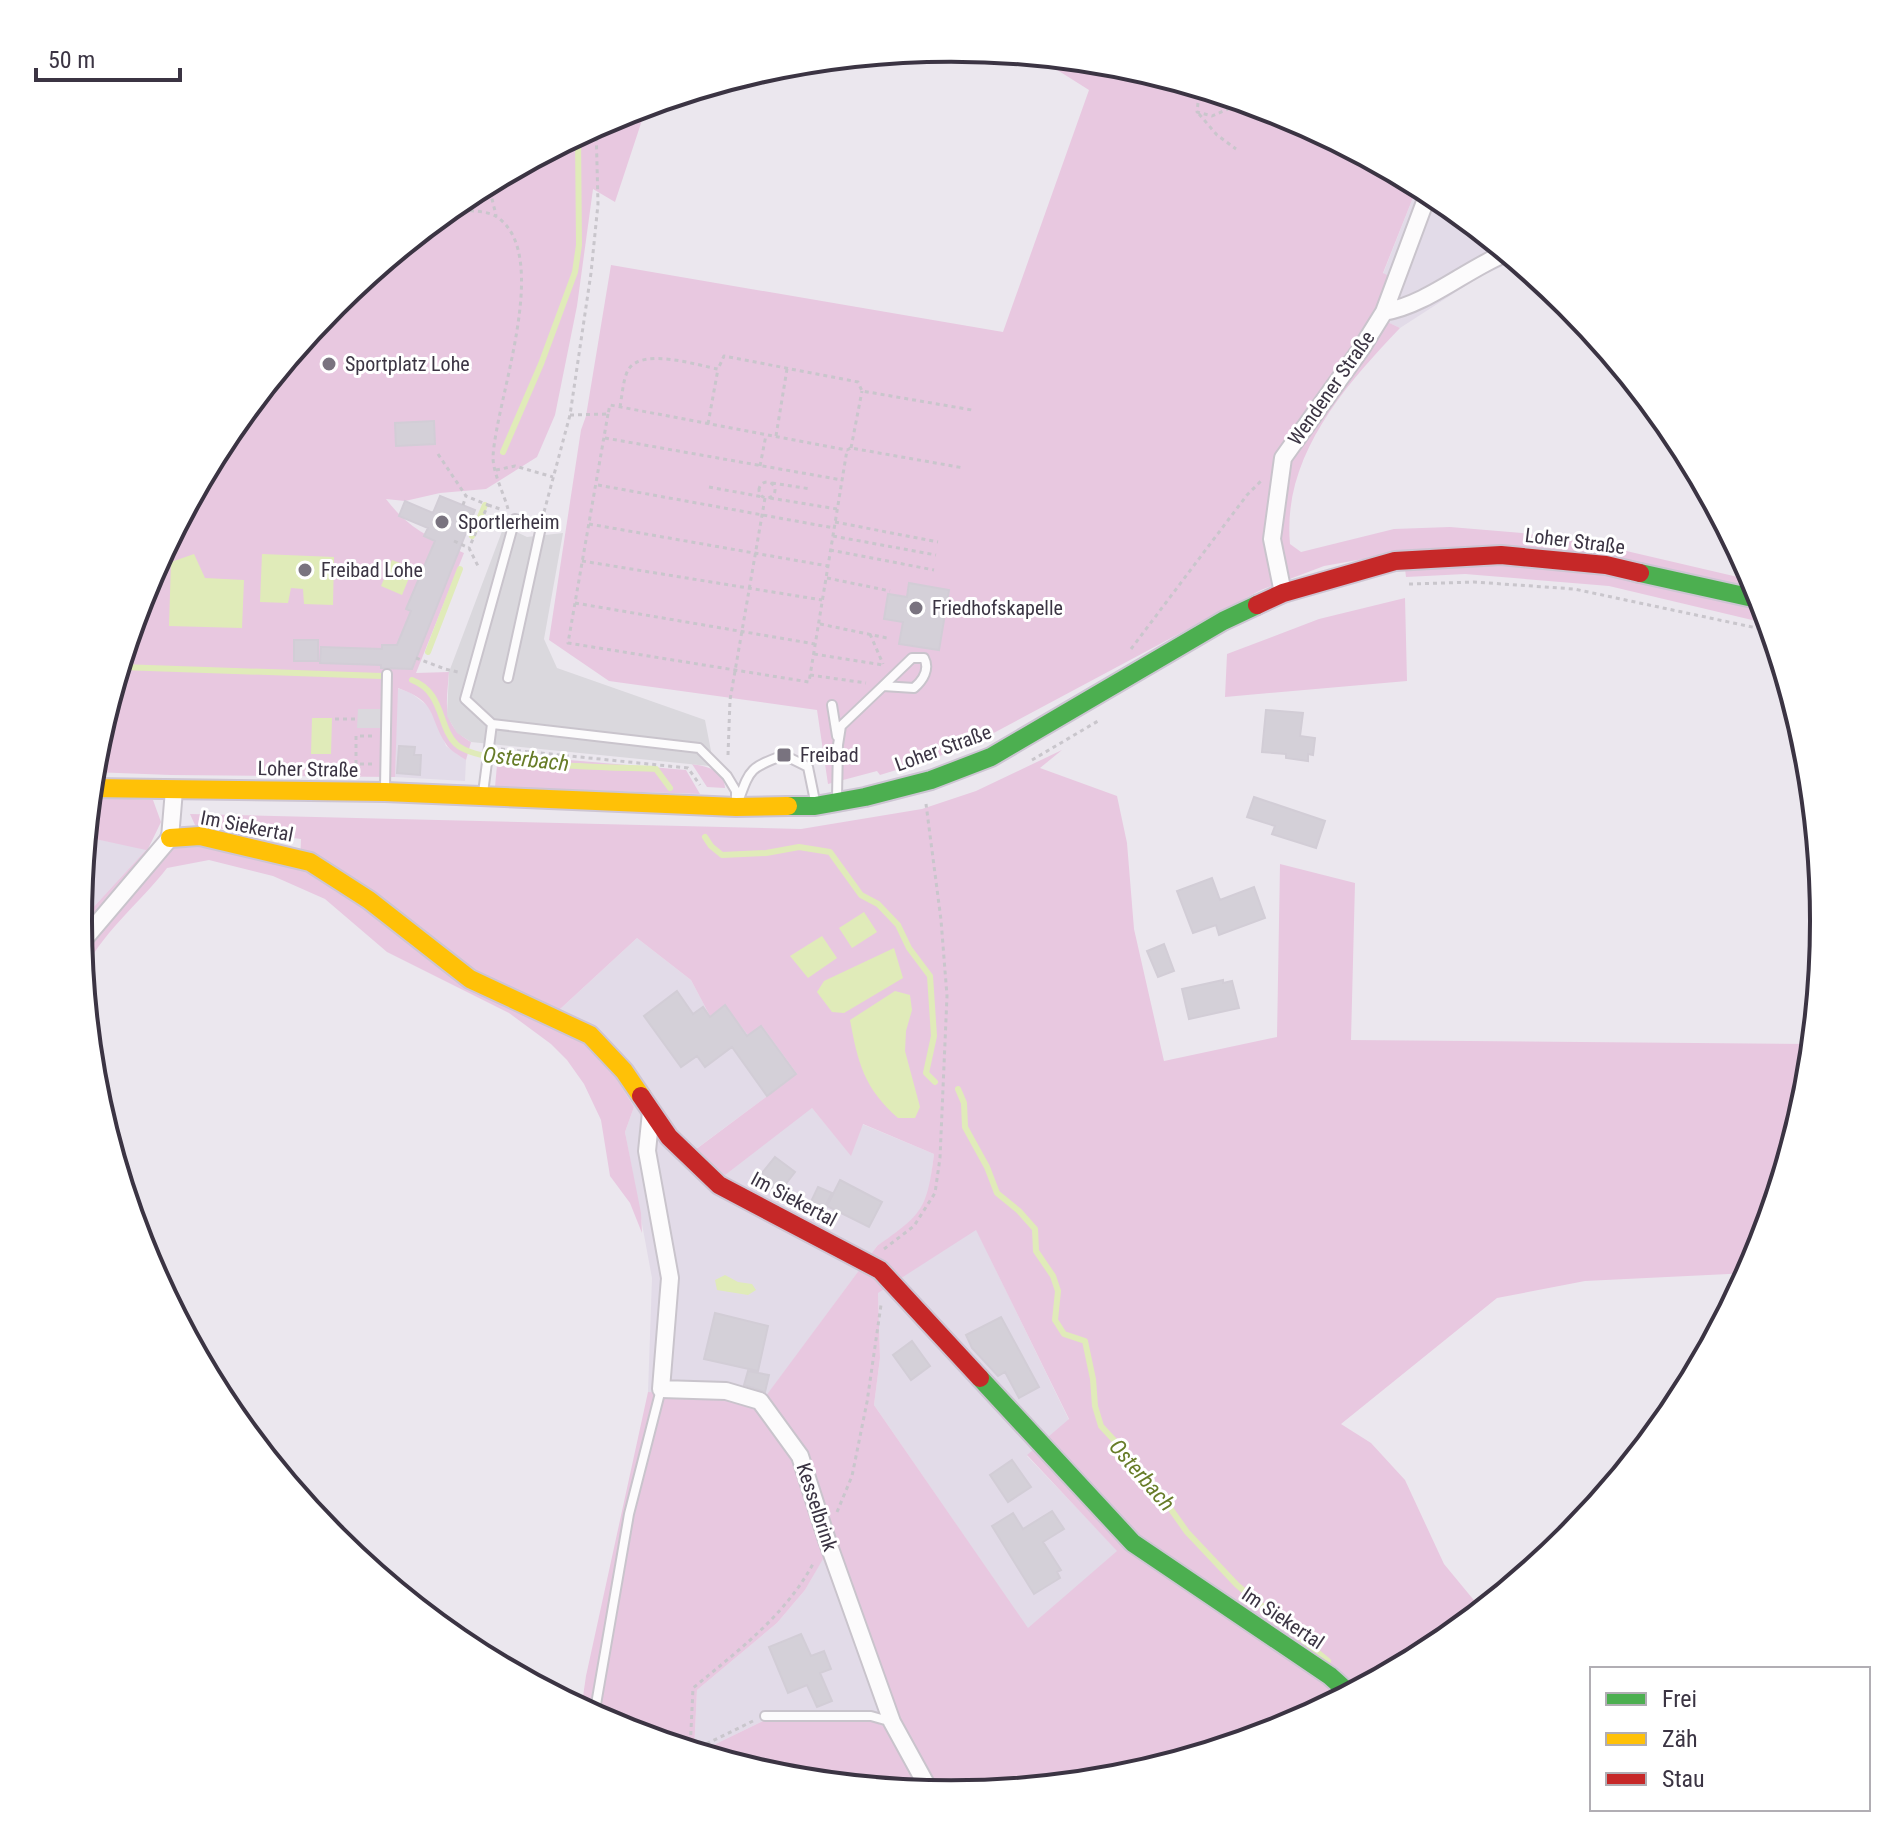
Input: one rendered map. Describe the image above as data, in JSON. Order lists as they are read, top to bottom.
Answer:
{
  "streets": {
    "street": [
      "Wendener Straße",
      "Loher Straße",
      "Im Siekertal",
      "Kesselbrink"
    ]
  },
  "crossings": [
    ["Wendener Straße", "Loher Straße"]
  ],
  "water": ["Osterbach"],
  "places": {
    "other": [
      "Sportplatz Lohe",
      "Sportlerheim",
      "Freibad Lohe",
      "Friedhofskapelle"
    ],
    "transit": ["Freibad"]
  },
  "legend": ["Frei", "Zäh", "Stau"],
  "scale_bar": "50 m"
}
